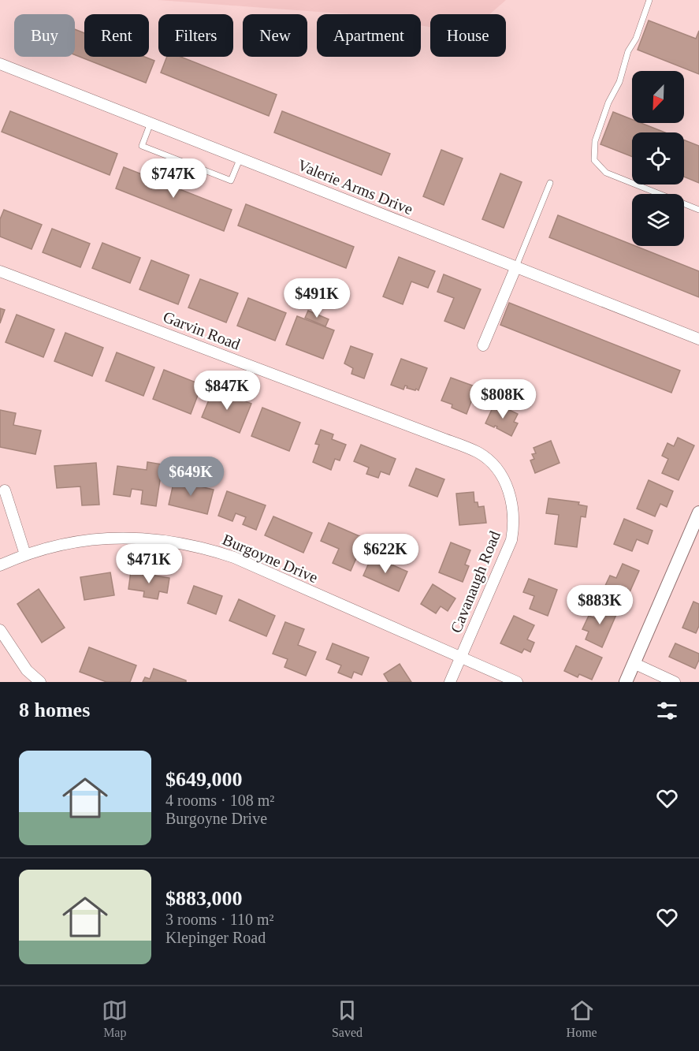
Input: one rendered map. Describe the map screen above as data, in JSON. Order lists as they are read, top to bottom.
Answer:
{
  "streets": {
    "street": [
      "Valerie Arms Drive",
      "Garvin Road",
      "Burgoyne Drive",
      "Cavanaugh Road"
    ]
  },
  "crossings": [
    ["Garvin Road", "Cavanaugh Road"],
    ["Burgoyne Drive", "Cavanaugh Road"]
  ],
  "north": "bottom left",
  "page": {
    "chip": [
      "Buy",
      "Rent",
      "Filters",
      "New",
      "Apartment",
      "House"
    ],
    "price": [
      "$747K",
      "$491K",
      "$847K",
      "$808K",
      "$649K",
      "$622K",
      "$471K",
      "$883K"
    ],
    "heading": "8 homes",
    "list": [
      {
        "name": "$649,000",
        "note": "4 rooms · 108 m² · Burgoyne Drive"
      },
      {
        "name": "$883,000",
        "note": "3 rooms · 110 m² · Klepinger Road"
      }
    ],
    "tabs": ["Map", "Saved", "Home"]
  }
}
